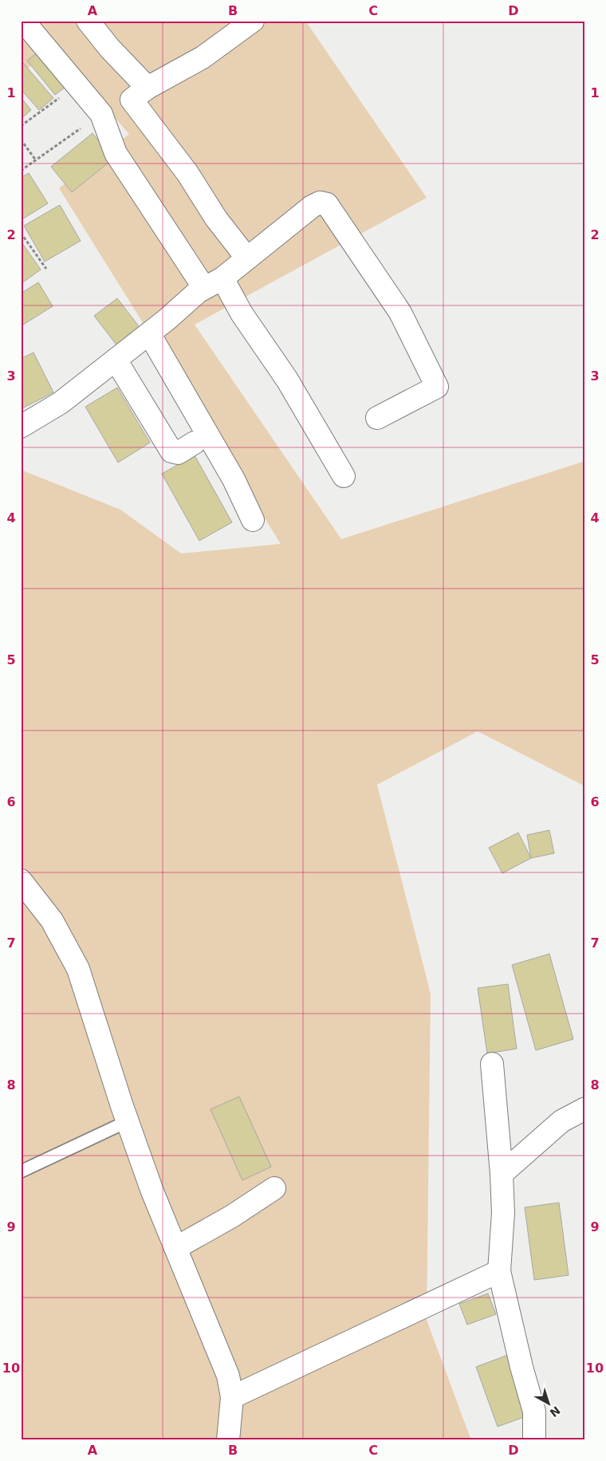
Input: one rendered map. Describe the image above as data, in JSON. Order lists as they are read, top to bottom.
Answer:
{
  "north": "bottom right",
  "grid": {
    "columns": [
      "A",
      "B",
      "C",
      "D"
    ],
    "rows": [
      "1",
      "2",
      "3",
      "4",
      "5",
      "6",
      "7",
      "8",
      "9",
      "10"
    ]
  }
}
